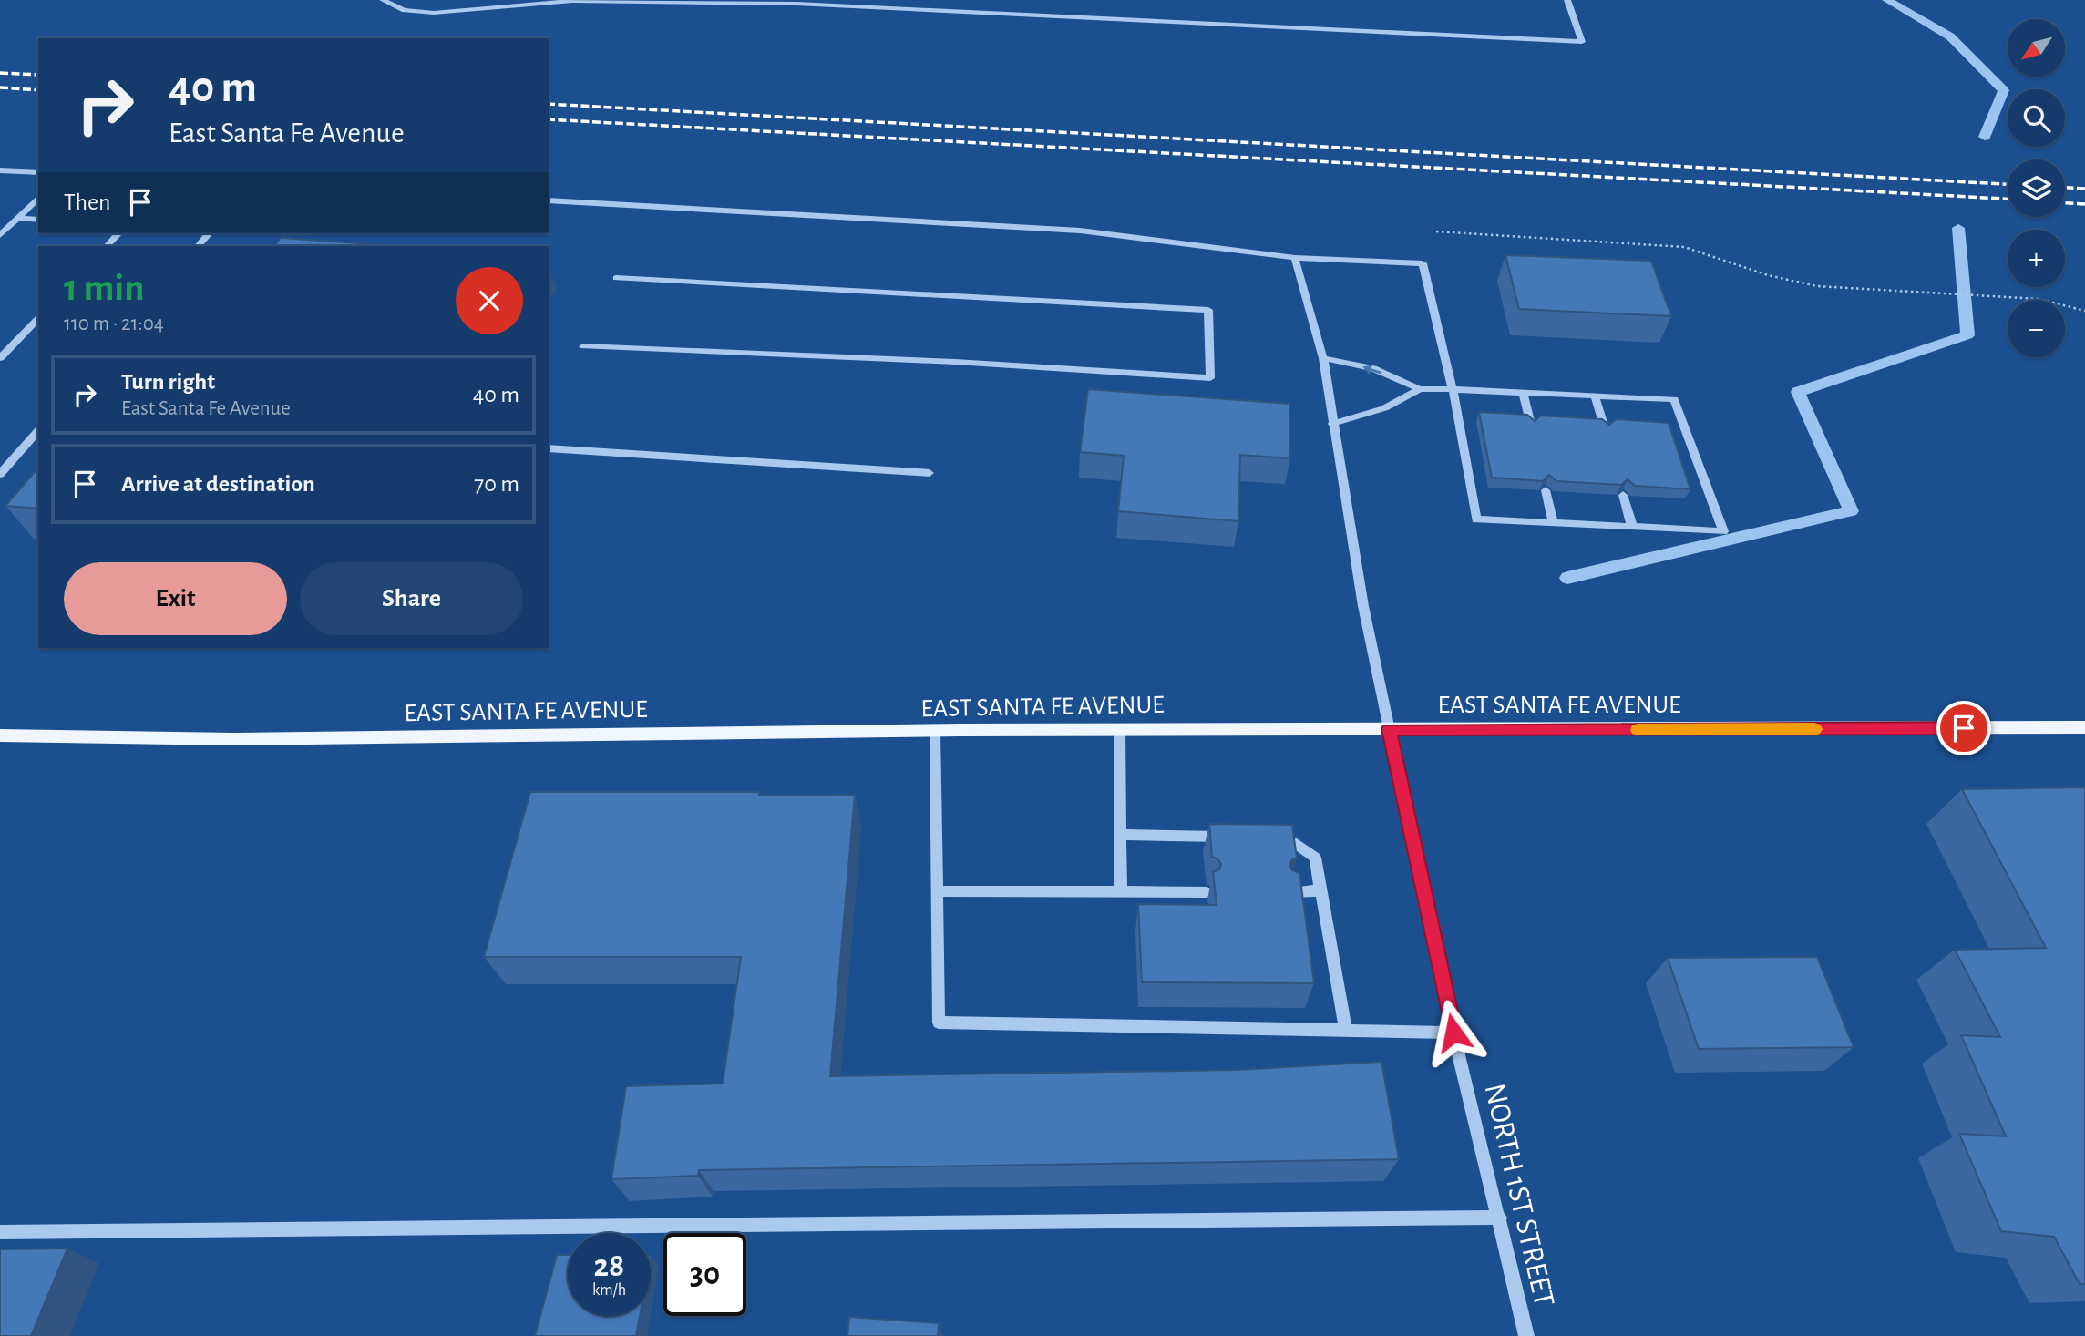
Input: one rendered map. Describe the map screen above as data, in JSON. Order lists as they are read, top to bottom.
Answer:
{
  "streets": {
    "main road": ["EAST SANTA FE AVENUE"],
    "street": ["NORTH 1ST STREET"]
  },
  "crossings": [
    ["EAST SANTA FE AVENUE", "NORTH 1ST STREET"]
  ],
  "north": "bottom left",
  "page": {
    "map_buttons": ["+", "−"],
    "turn": ["40 m", "East Santa Fe Avenue"],
    "then": "Then",
    "heading": ["1 min", "110 m · 21:04"],
    "list": [
      {
        "name": "Turn right",
        "note": "East Santa Fe Avenue",
        "value": "40 m"
      },
      {
        "name": "Arrive at destination",
        "value": "70 m"
      }
    ],
    "buttons": ["Exit", "Share"],
    "speed": "28 km/h",
    "limit": "30"
  }
}
